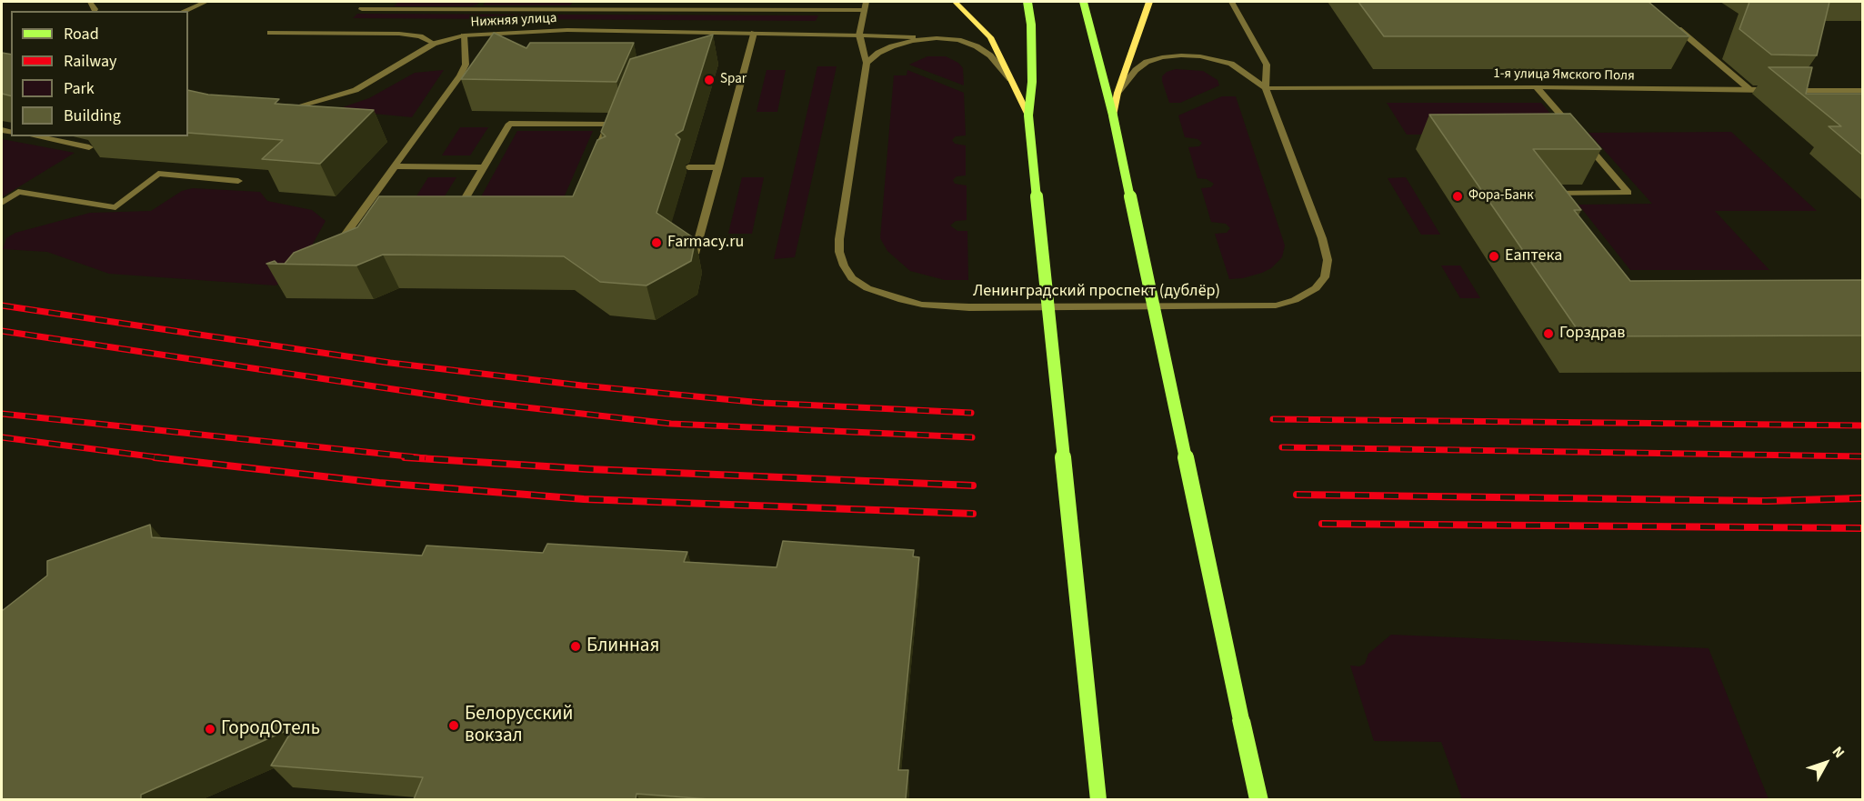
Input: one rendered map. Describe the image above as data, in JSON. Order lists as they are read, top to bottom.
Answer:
{
  "streets": {
    "street": ["Нижняя улица", "1-я улица Ямского Поля", "Ленинградский проспект (дублёр)"]
  },
  "crossings": [
    ["Нижняя улица", "Ленинградский проспект (дублёр)"],
    ["1-я улица Ямского Поля", "Ленинградский проспект (дублёр)"]
  ],
  "places": [
    "Spar",
    "Фора-Банк",
    "Farmacy.ru",
    "Еаптека",
    "Горздрав",
    "Блинная",
    "Белорусский вокзал",
    "ГородОтель"
  ],
  "legend": [
    "Road",
    "Railway",
    "Park",
    "Building"
  ],
  "north": "top right"
}
